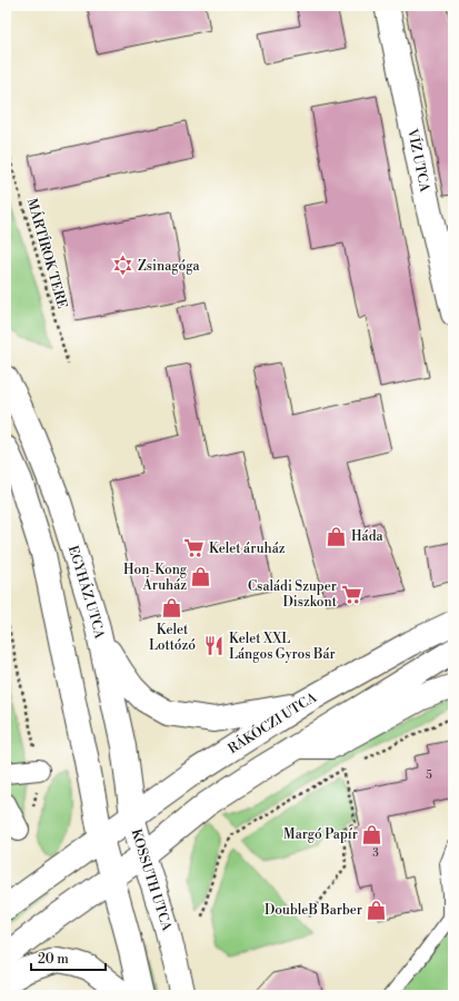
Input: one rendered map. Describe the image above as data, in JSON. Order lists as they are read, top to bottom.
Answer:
{
  "streets": {
    "street": [
      "VÍZ UTCA",
      "EGYHÁZ UTCA",
      "RÁKÓCZI UTCA",
      "KOSSUTH UTCA"
    ],
    "path": ["MÁRTÍROK TERE"]
  },
  "crossings": [
    ["EGYHÁZ UTCA", "RÁKÓCZI UTCA"],
    ["EGYHÁZ UTCA", "KOSSUTH UTCA"],
    ["RÁKÓCZI UTCA", "KOSSUTH UTCA"]
  ],
  "places": {
    "synagogue": ["Zsinagóga"],
    "shop": [
      "Háda",
      "Hon-Kong Áruház",
      "Kelet Lottózó",
      "Margó Papír",
      "DoubleB Barber"
    ],
    "supermarket": ["Kelet áruház", "Családi Szuper Diszkont"],
    "restaurant": ["Kelet XXL Lángos Gyros Bár"]
  },
  "house_numbers": ["5", "3"],
  "scale_bar": "20 m"
}
